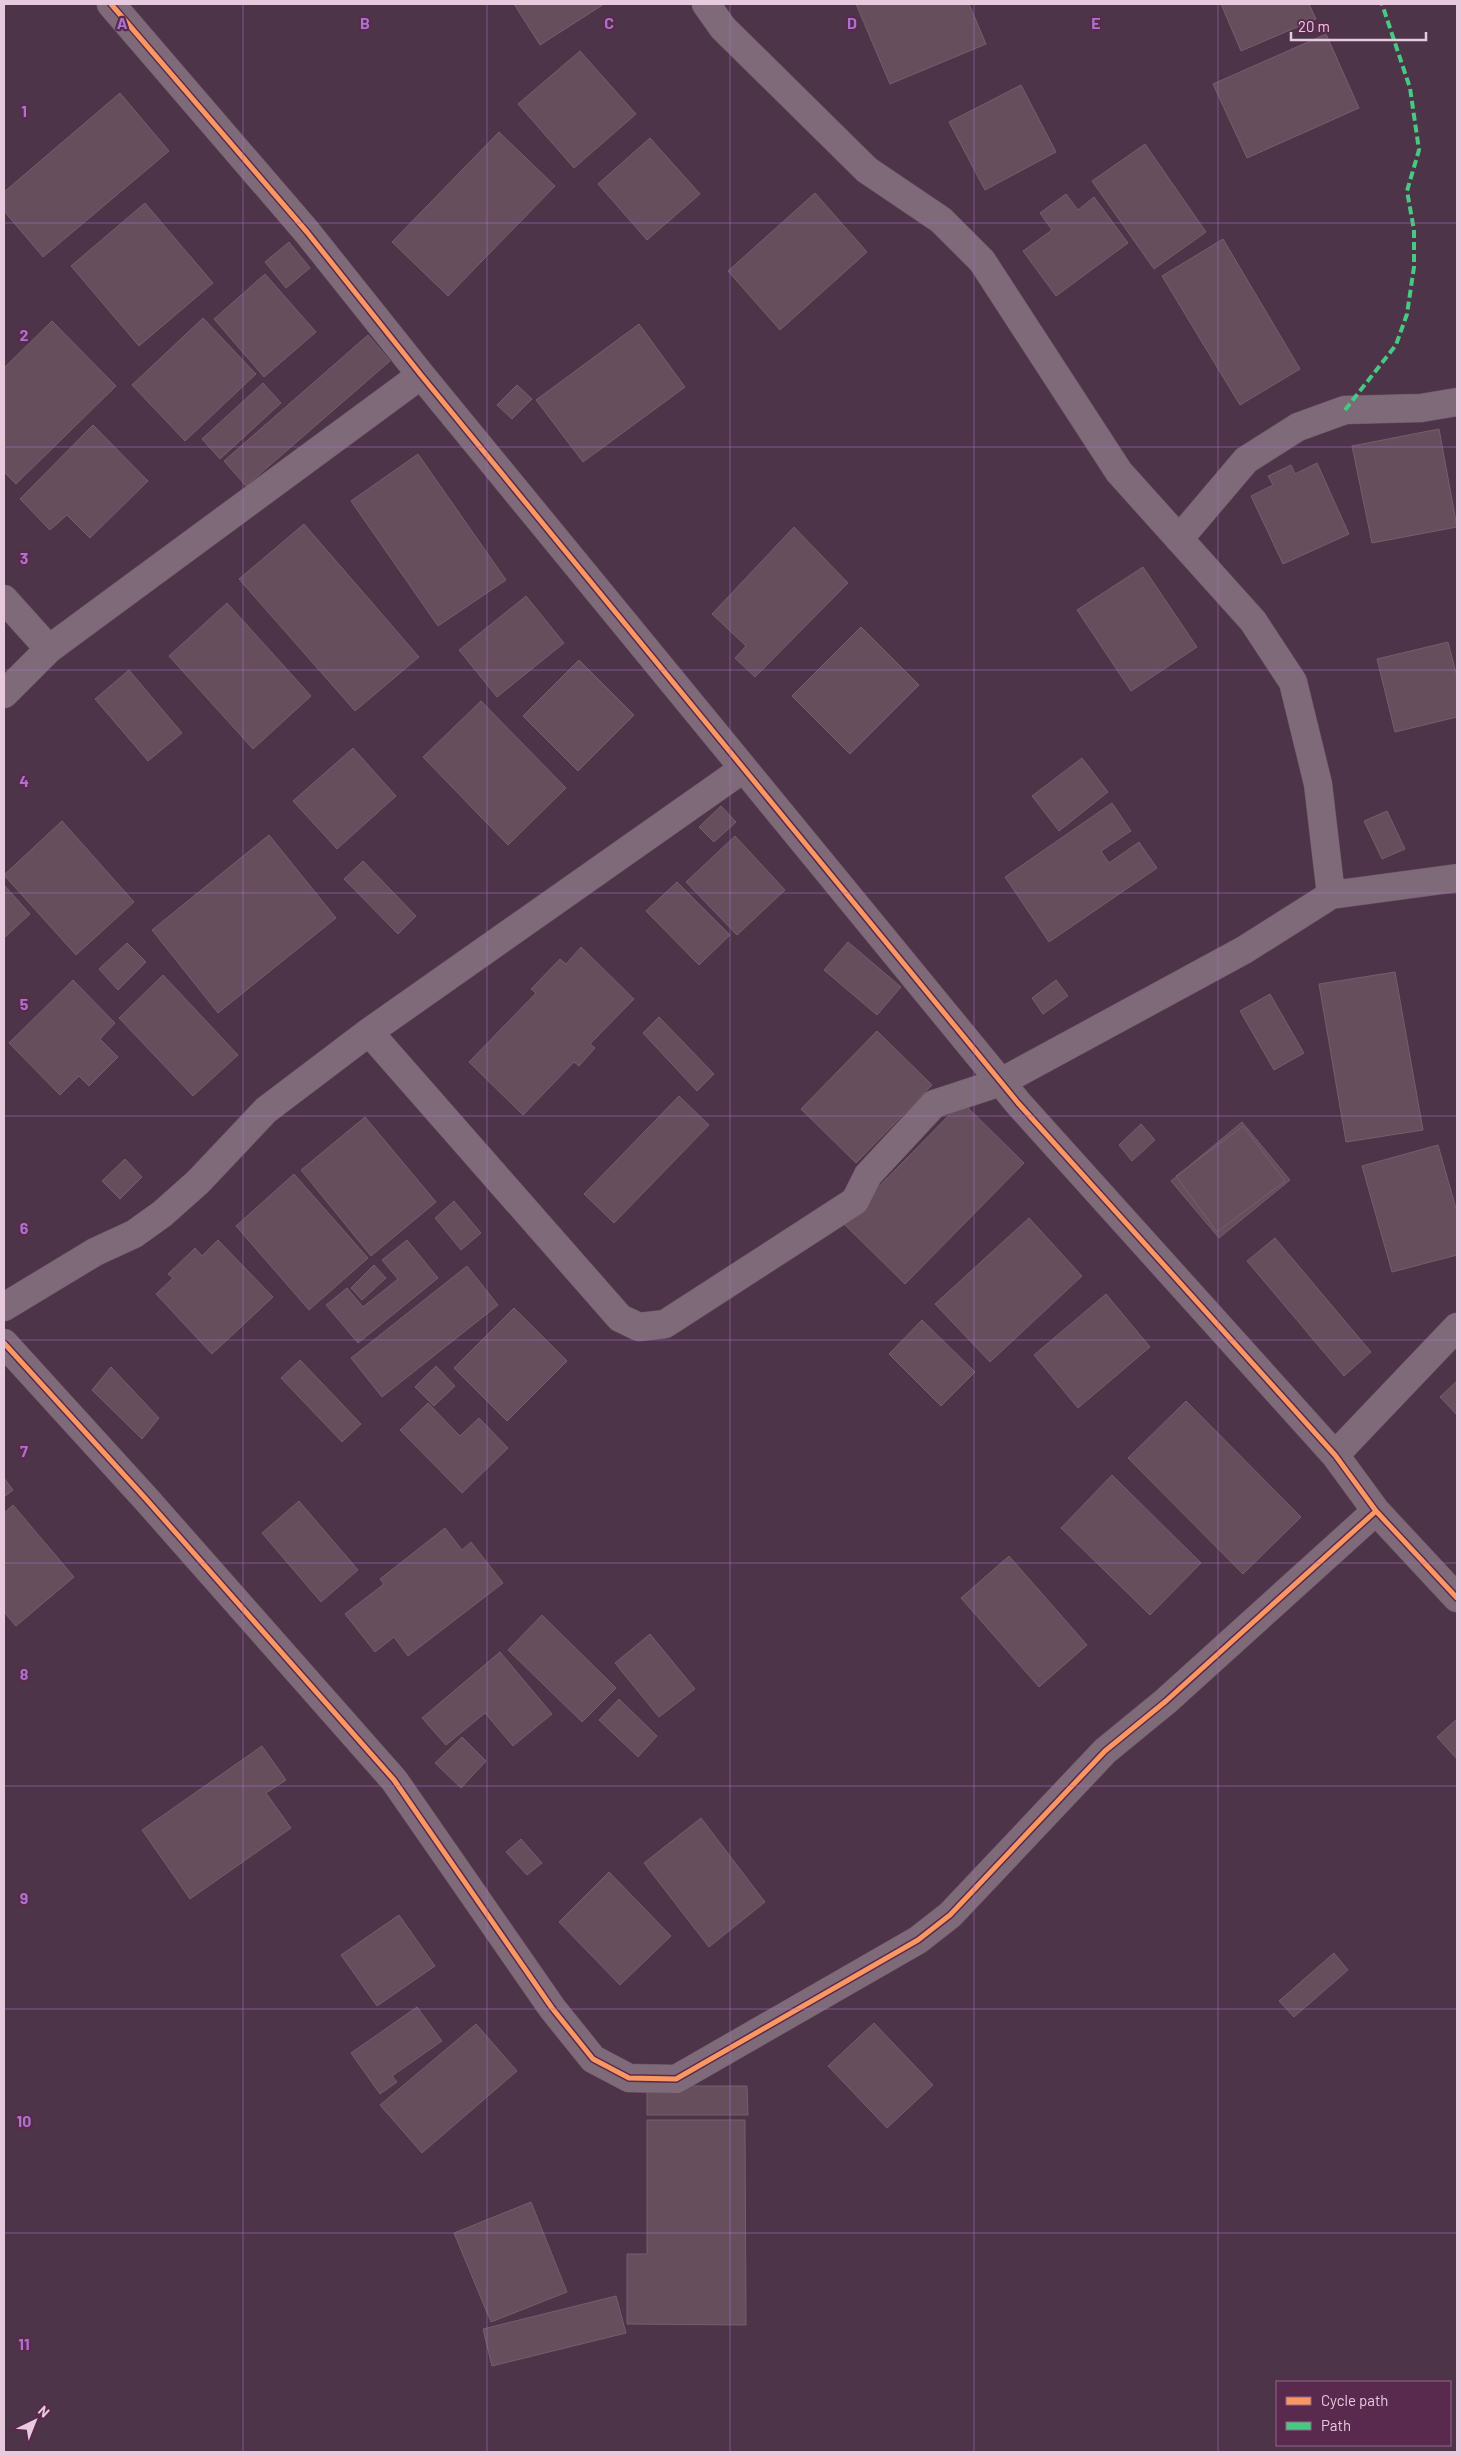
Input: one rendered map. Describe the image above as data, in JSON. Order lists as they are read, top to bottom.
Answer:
{
  "legend": ["Cycle path", "Path"],
  "scale_bar": "20 m",
  "north": "top right",
  "grid": {
    "columns": [
      "A",
      "B",
      "C",
      "D",
      "E"
    ],
    "rows": [
      "1",
      "2",
      "3",
      "4",
      "5",
      "6",
      "7",
      "8",
      "9",
      "10",
      "11"
    ]
  }
}
